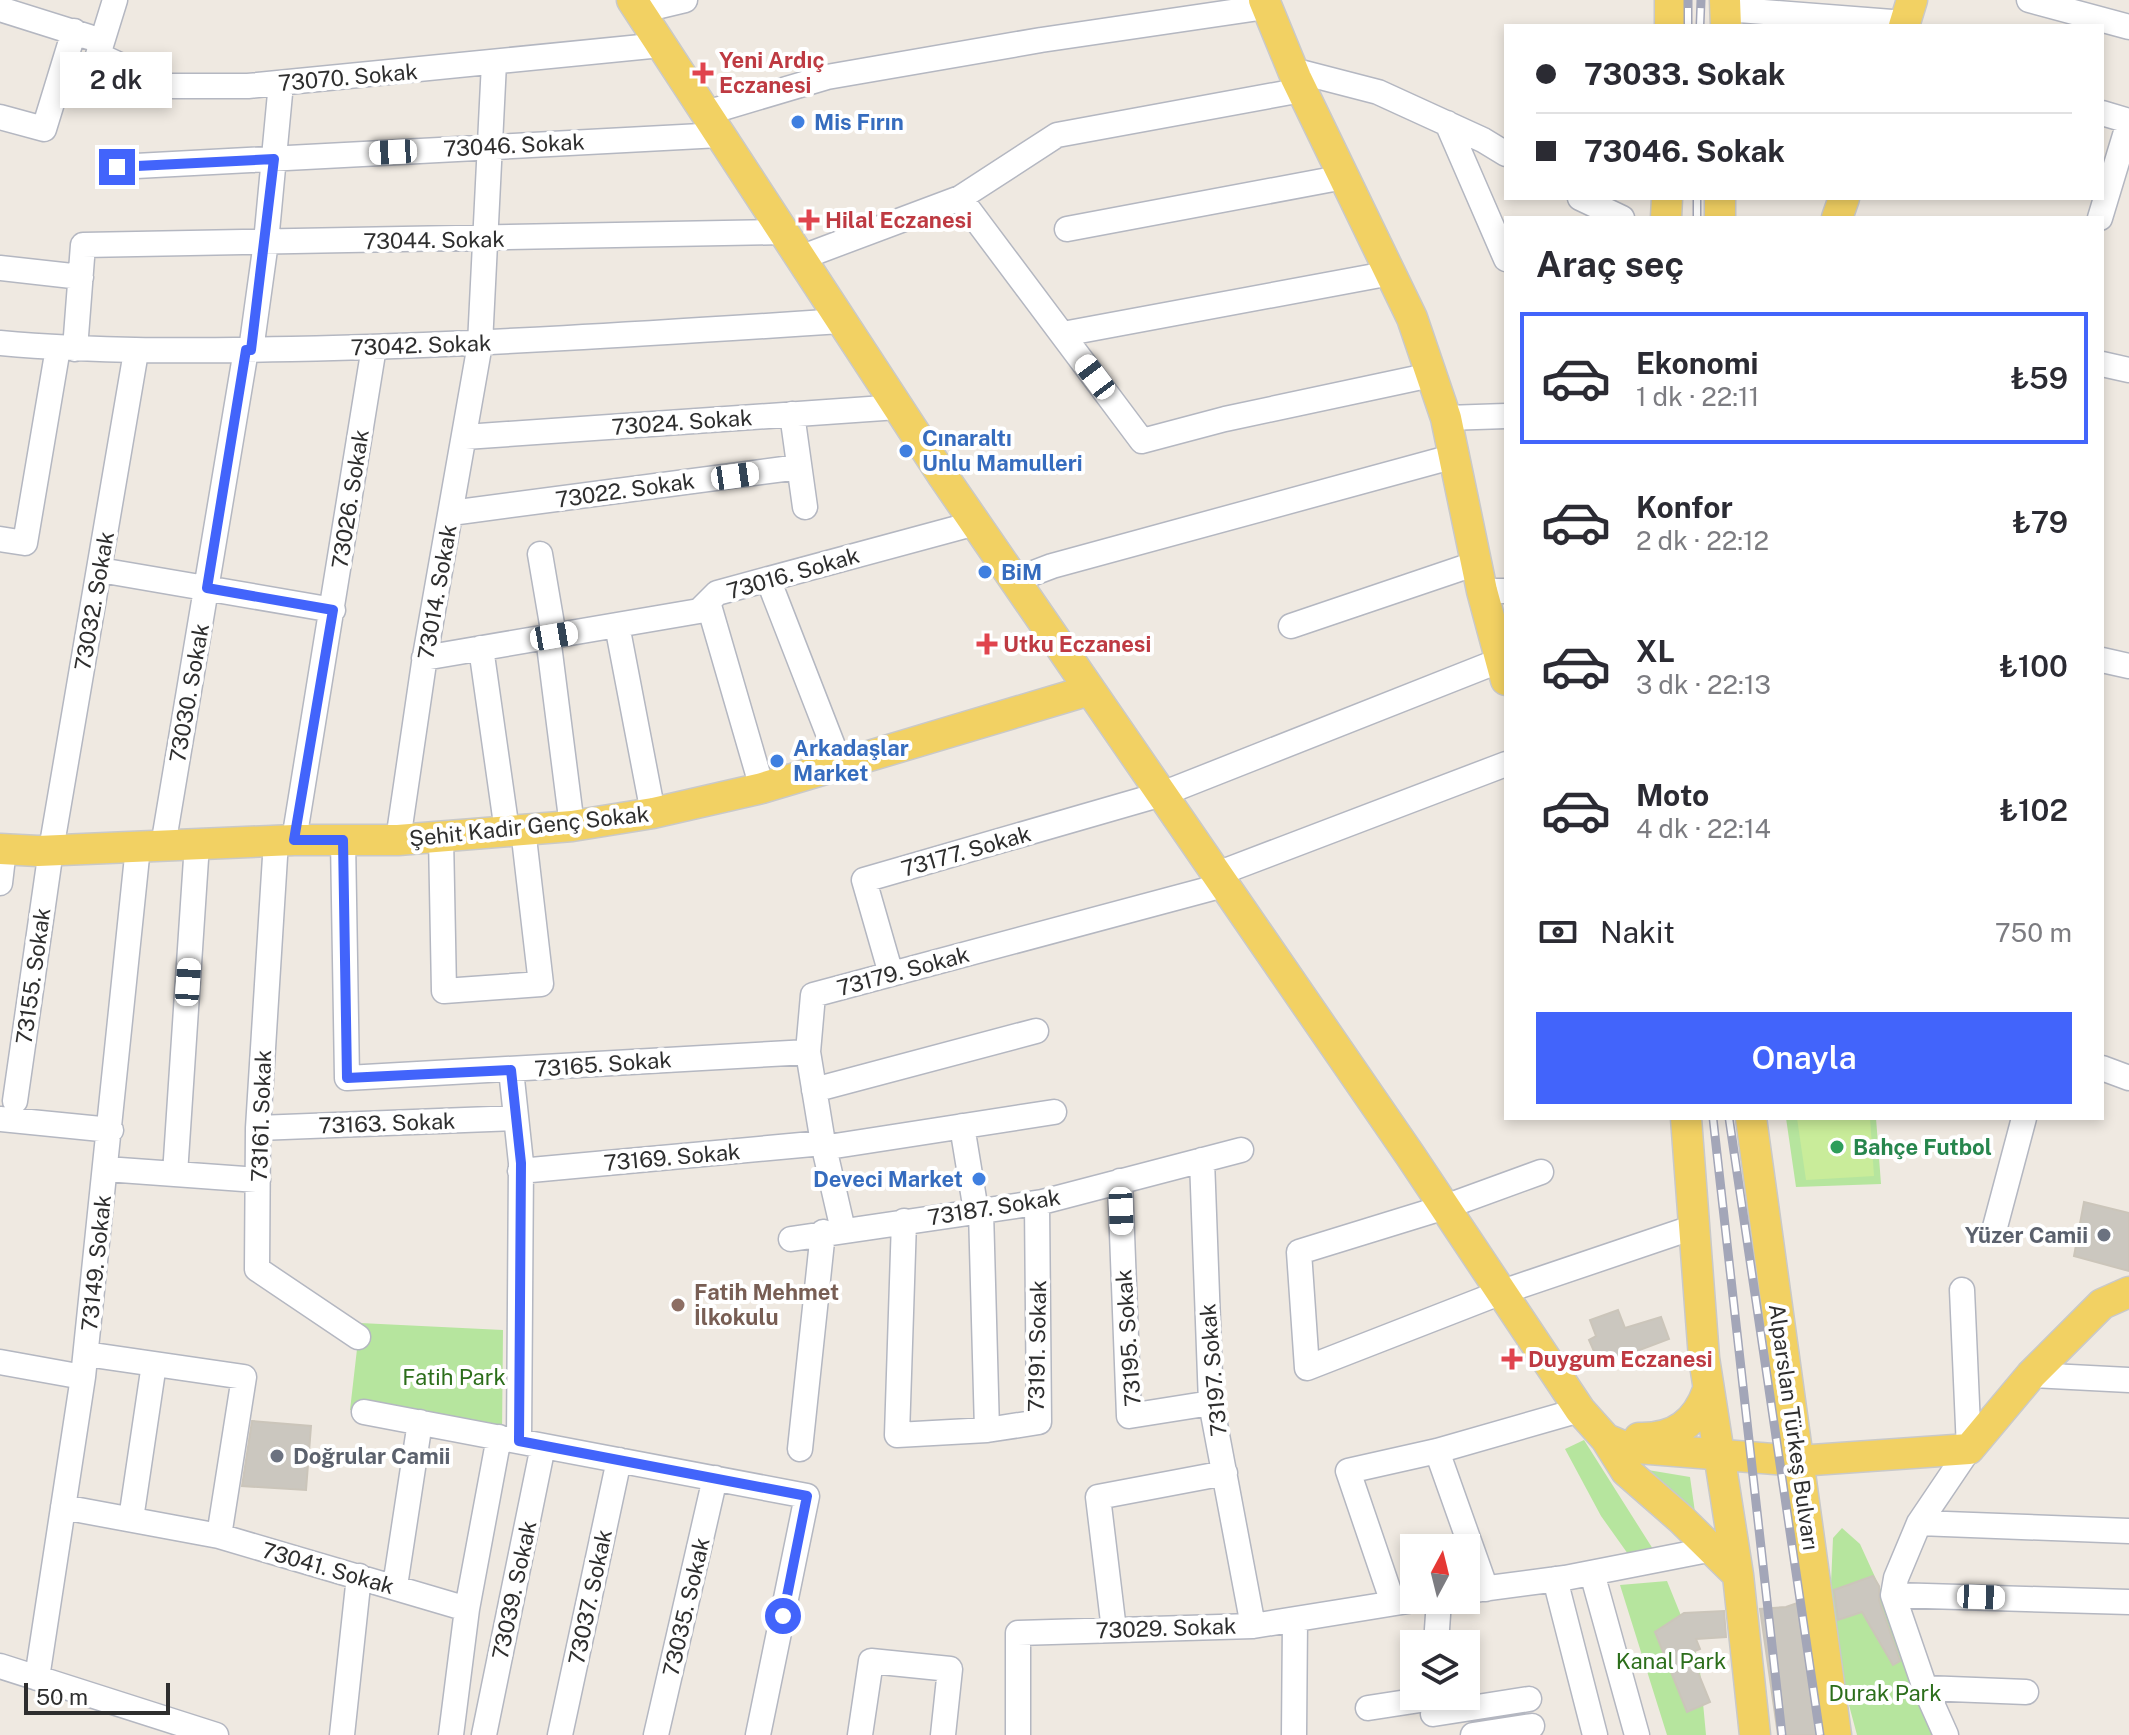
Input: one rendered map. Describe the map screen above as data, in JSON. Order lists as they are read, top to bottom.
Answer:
{
  "streets": {
    "main road": ["Şehit Kadir Genç Sokak", "Alparslan Türkeş Bulvarı"],
    "street": [
      "73070. Sokak",
      "73046. Sokak",
      "73044. Sokak",
      "73042. Sokak",
      "73024. Sokak",
      "73022. Sokak",
      "73026. Sokak",
      "73016. Sokak",
      "73014. Sokak",
      "73032. Sokak",
      "73030. Sokak",
      "73177. Sokak",
      "73179. Sokak",
      "73155. Sokak",
      "73165. Sokak",
      "73161. Sokak",
      "73163. Sokak",
      "73169. Sokak",
      "73187. Sokak",
      "73149. Sokak",
      "73195. Sokak",
      "73191. Sokak",
      "73197. Sokak",
      "73041. Sokak",
      "73039. Sokak",
      "73037. Sokak",
      "73035. Sokak",
      "73029. Sokak"
    ]
  },
  "crossings": [
    ["73070. Sokak", "73014. Sokak"],
    ["73070. Sokak", "73030. Sokak"],
    ["73046. Sokak", "73014. Sokak"],
    ["73046. Sokak", "73030. Sokak"],
    ["73044. Sokak", "73014. Sokak"],
    ["73044. Sokak", "73030. Sokak"],
    ["73042. Sokak", "73026. Sokak"],
    ["73042. Sokak", "73014. Sokak"],
    ["73042. Sokak", "73032. Sokak"],
    ["73042. Sokak", "73030. Sokak"],
    ["73024. Sokak", "73014. Sokak"],
    ["73022. Sokak", "73014. Sokak"],
    ["73026. Sokak", "Şehit Kadir Genç Sokak"],
    ["73026. Sokak", "73161. Sokak"],
    ["73016. Sokak", "73014. Sokak"],
    ["73014. Sokak", "Şehit Kadir Genç Sokak"],
    ["73032. Sokak", "Şehit Kadir Genç Sokak"],
    ["73032. Sokak", "73155. Sokak"],
    ["73030. Sokak", "Şehit Kadir Genç Sokak"],
    ["73030. Sokak", "73149. Sokak"],
    ["Şehit Kadir Genç Sokak", "73155. Sokak"],
    ["Şehit Kadir Genç Sokak", "73165. Sokak"],
    ["Şehit Kadir Genç Sokak", "73161. Sokak"],
    ["Şehit Kadir Genç Sokak", "73149. Sokak"],
    ["73177. Sokak", "73179. Sokak"],
    ["73179. Sokak", "73165. Sokak"],
    ["73179. Sokak", "73169. Sokak"],
    ["73179. Sokak", "73187. Sokak"],
    ["73161. Sokak", "73163. Sokak"],
    ["73187. Sokak", "73195. Sokak"],
    ["73187. Sokak", "73191. Sokak"],
    ["73187. Sokak", "73197. Sokak"],
    ["73149. Sokak", "73041. Sokak"],
    ["73195. Sokak", "73197. Sokak"],
    ["73197. Sokak", "73029. Sokak"]
  ],
  "parks": ["Fatih Park", "Kanal Park", "Durak Park"],
  "places": {
    "health": [
      "Yeni Ardıç Eczanesi",
      "Hilal Eczanesi",
      "Utku Eczanesi",
      "Duygum Eczanesi"
    ],
    "other": [
      "Mis Fırın",
      "Cınaraltı Unlu Mamulleri",
      "BiM",
      "Arkadaşlar Market",
      "Bahçe Futbol",
      "Deveci Market",
      "Yüzer Camii",
      "Fatih Mehmet İlkokulu",
      "Doğrular Camii"
    ]
  },
  "scale_bar": "50 m",
  "north": "top",
  "page": {
    "banner": ["73033. Sokak", "73046. Sokak"],
    "bubble": "2 dk",
    "heading": "Araç seç",
    "list": [
      {
        "name": "Ekonomi",
        "note": "1 dk · 22:11",
        "value": "₺59"
      },
      {
        "name": "Konfor",
        "note": "2 dk · 22:12",
        "value": "₺79"
      },
      {
        "name": "XL",
        "note": "3 dk · 22:13",
        "value": "₺100"
      },
      {
        "name": "Moto",
        "note": "4 dk · 22:14",
        "value": "₺102"
      }
    ],
    "pay": ["Nakit", "750 m"],
    "buttons": "Onayla",
    "scale": "50 m"
  }
}
